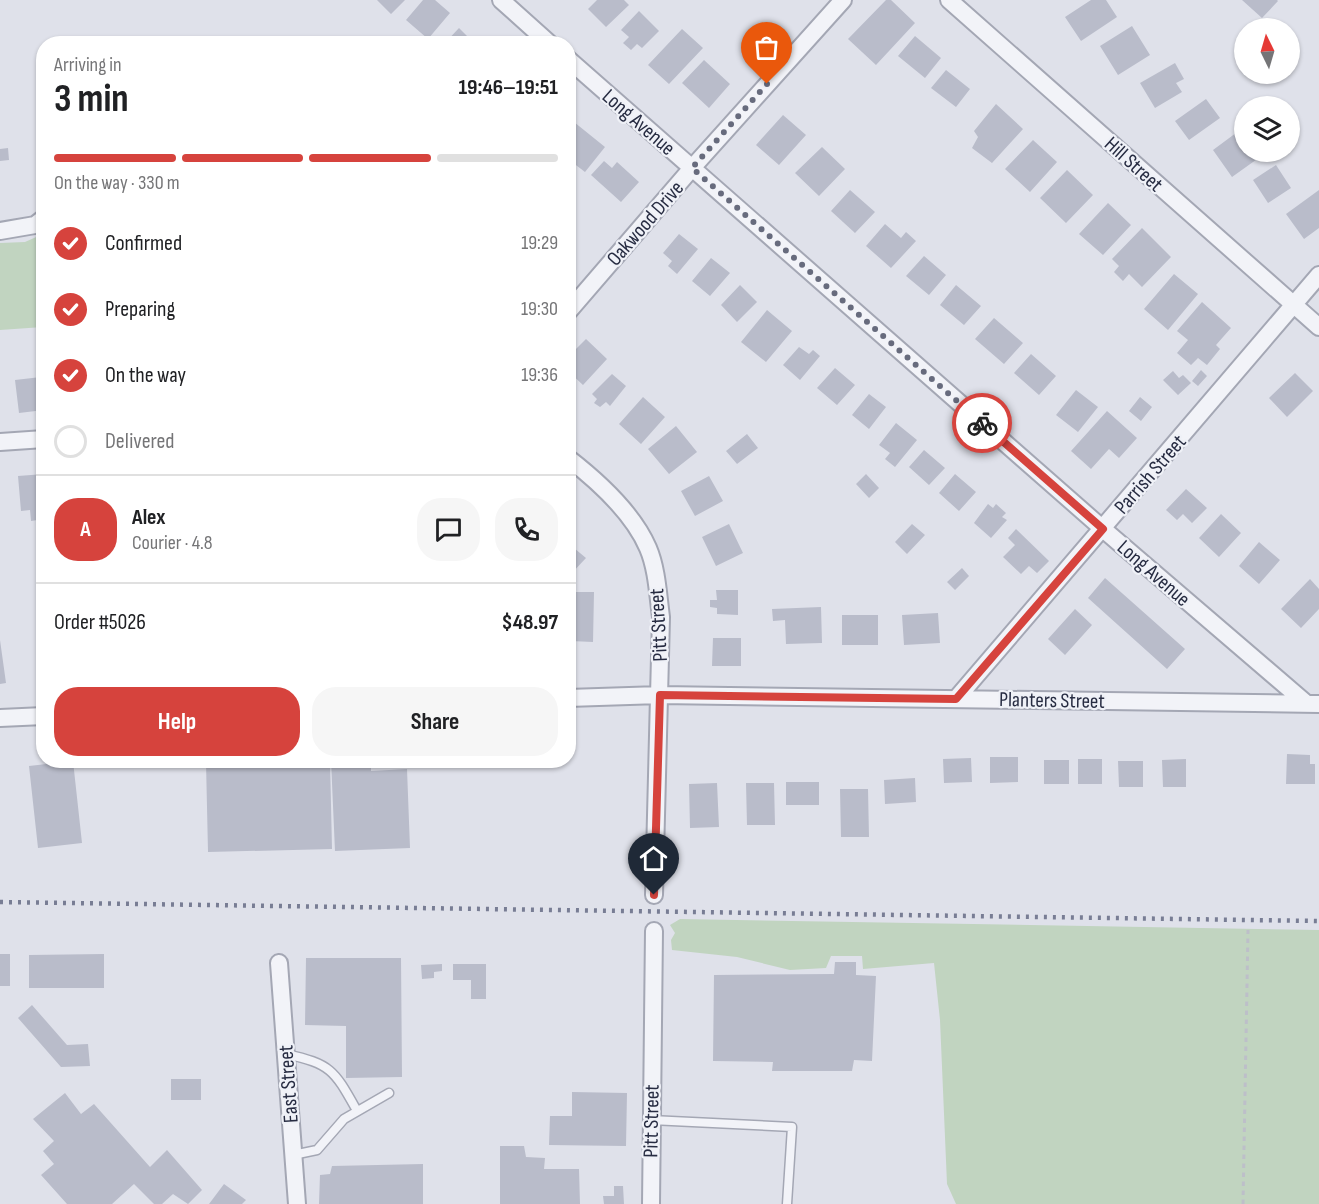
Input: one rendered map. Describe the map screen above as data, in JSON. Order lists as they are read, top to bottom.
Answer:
{
  "streets": {
    "street": [
      "Long Avenue",
      "Hill Street",
      "Oakwood Drive",
      "Parrish Street",
      "Pitt Street",
      "Planters Street",
      "East Street"
    ]
  },
  "crossings": [
    ["Long Avenue", "Oakwood Drive"],
    ["Long Avenue", "Parrish Street"],
    ["Long Avenue", "Planters Street"],
    ["Hill Street", "Parrish Street"],
    ["Parrish Street", "Planters Street"],
    ["Pitt Street", "Planters Street"]
  ],
  "north": "top",
  "page": {
    "heading": ["3 min", "Arriving in", "19:46–19:51"],
    "panel": [
      "Alex",
      "Courier · 4.8",
      "Order #5026",
      "$48.97"
    ],
    "bar": "On the way · 330 m",
    "list": [
      ["Confirmed", "19:29"],
      ["Preparing", "19:30"],
      ["On the way", "19:36"],
      "Delivered"
    ],
    "round": "A",
    "buttons": ["Help", "Share"]
  }
}
